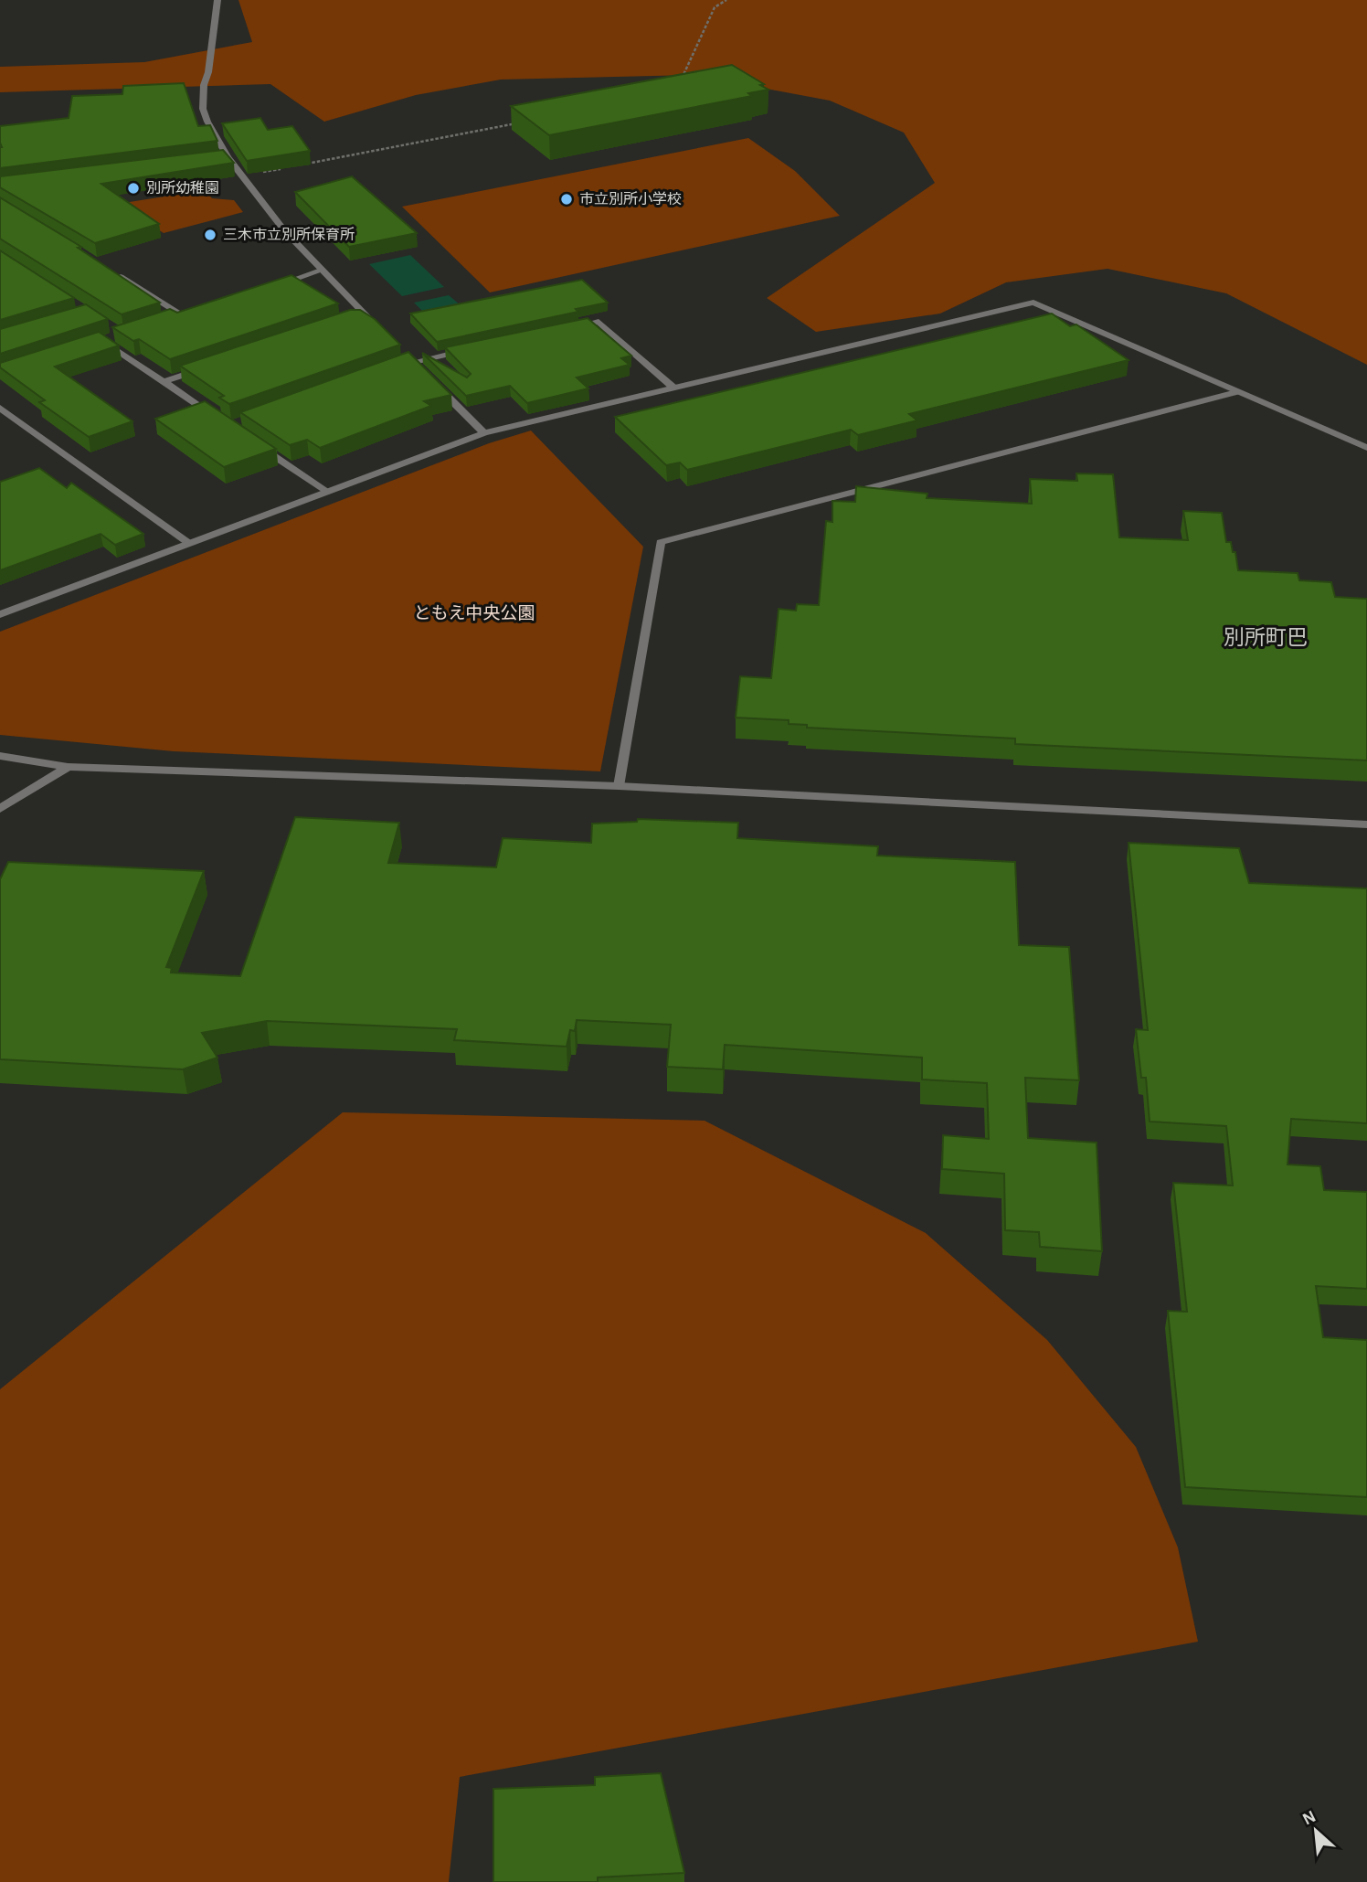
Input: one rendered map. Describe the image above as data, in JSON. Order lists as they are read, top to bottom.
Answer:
{
  "districts": ["別所町巴"],
  "parks": ["ともえ中央公園"],
  "places": ["別所幼稚園", "市立別所小学校", "三木市立別所保育所"],
  "north": "top left"
}
